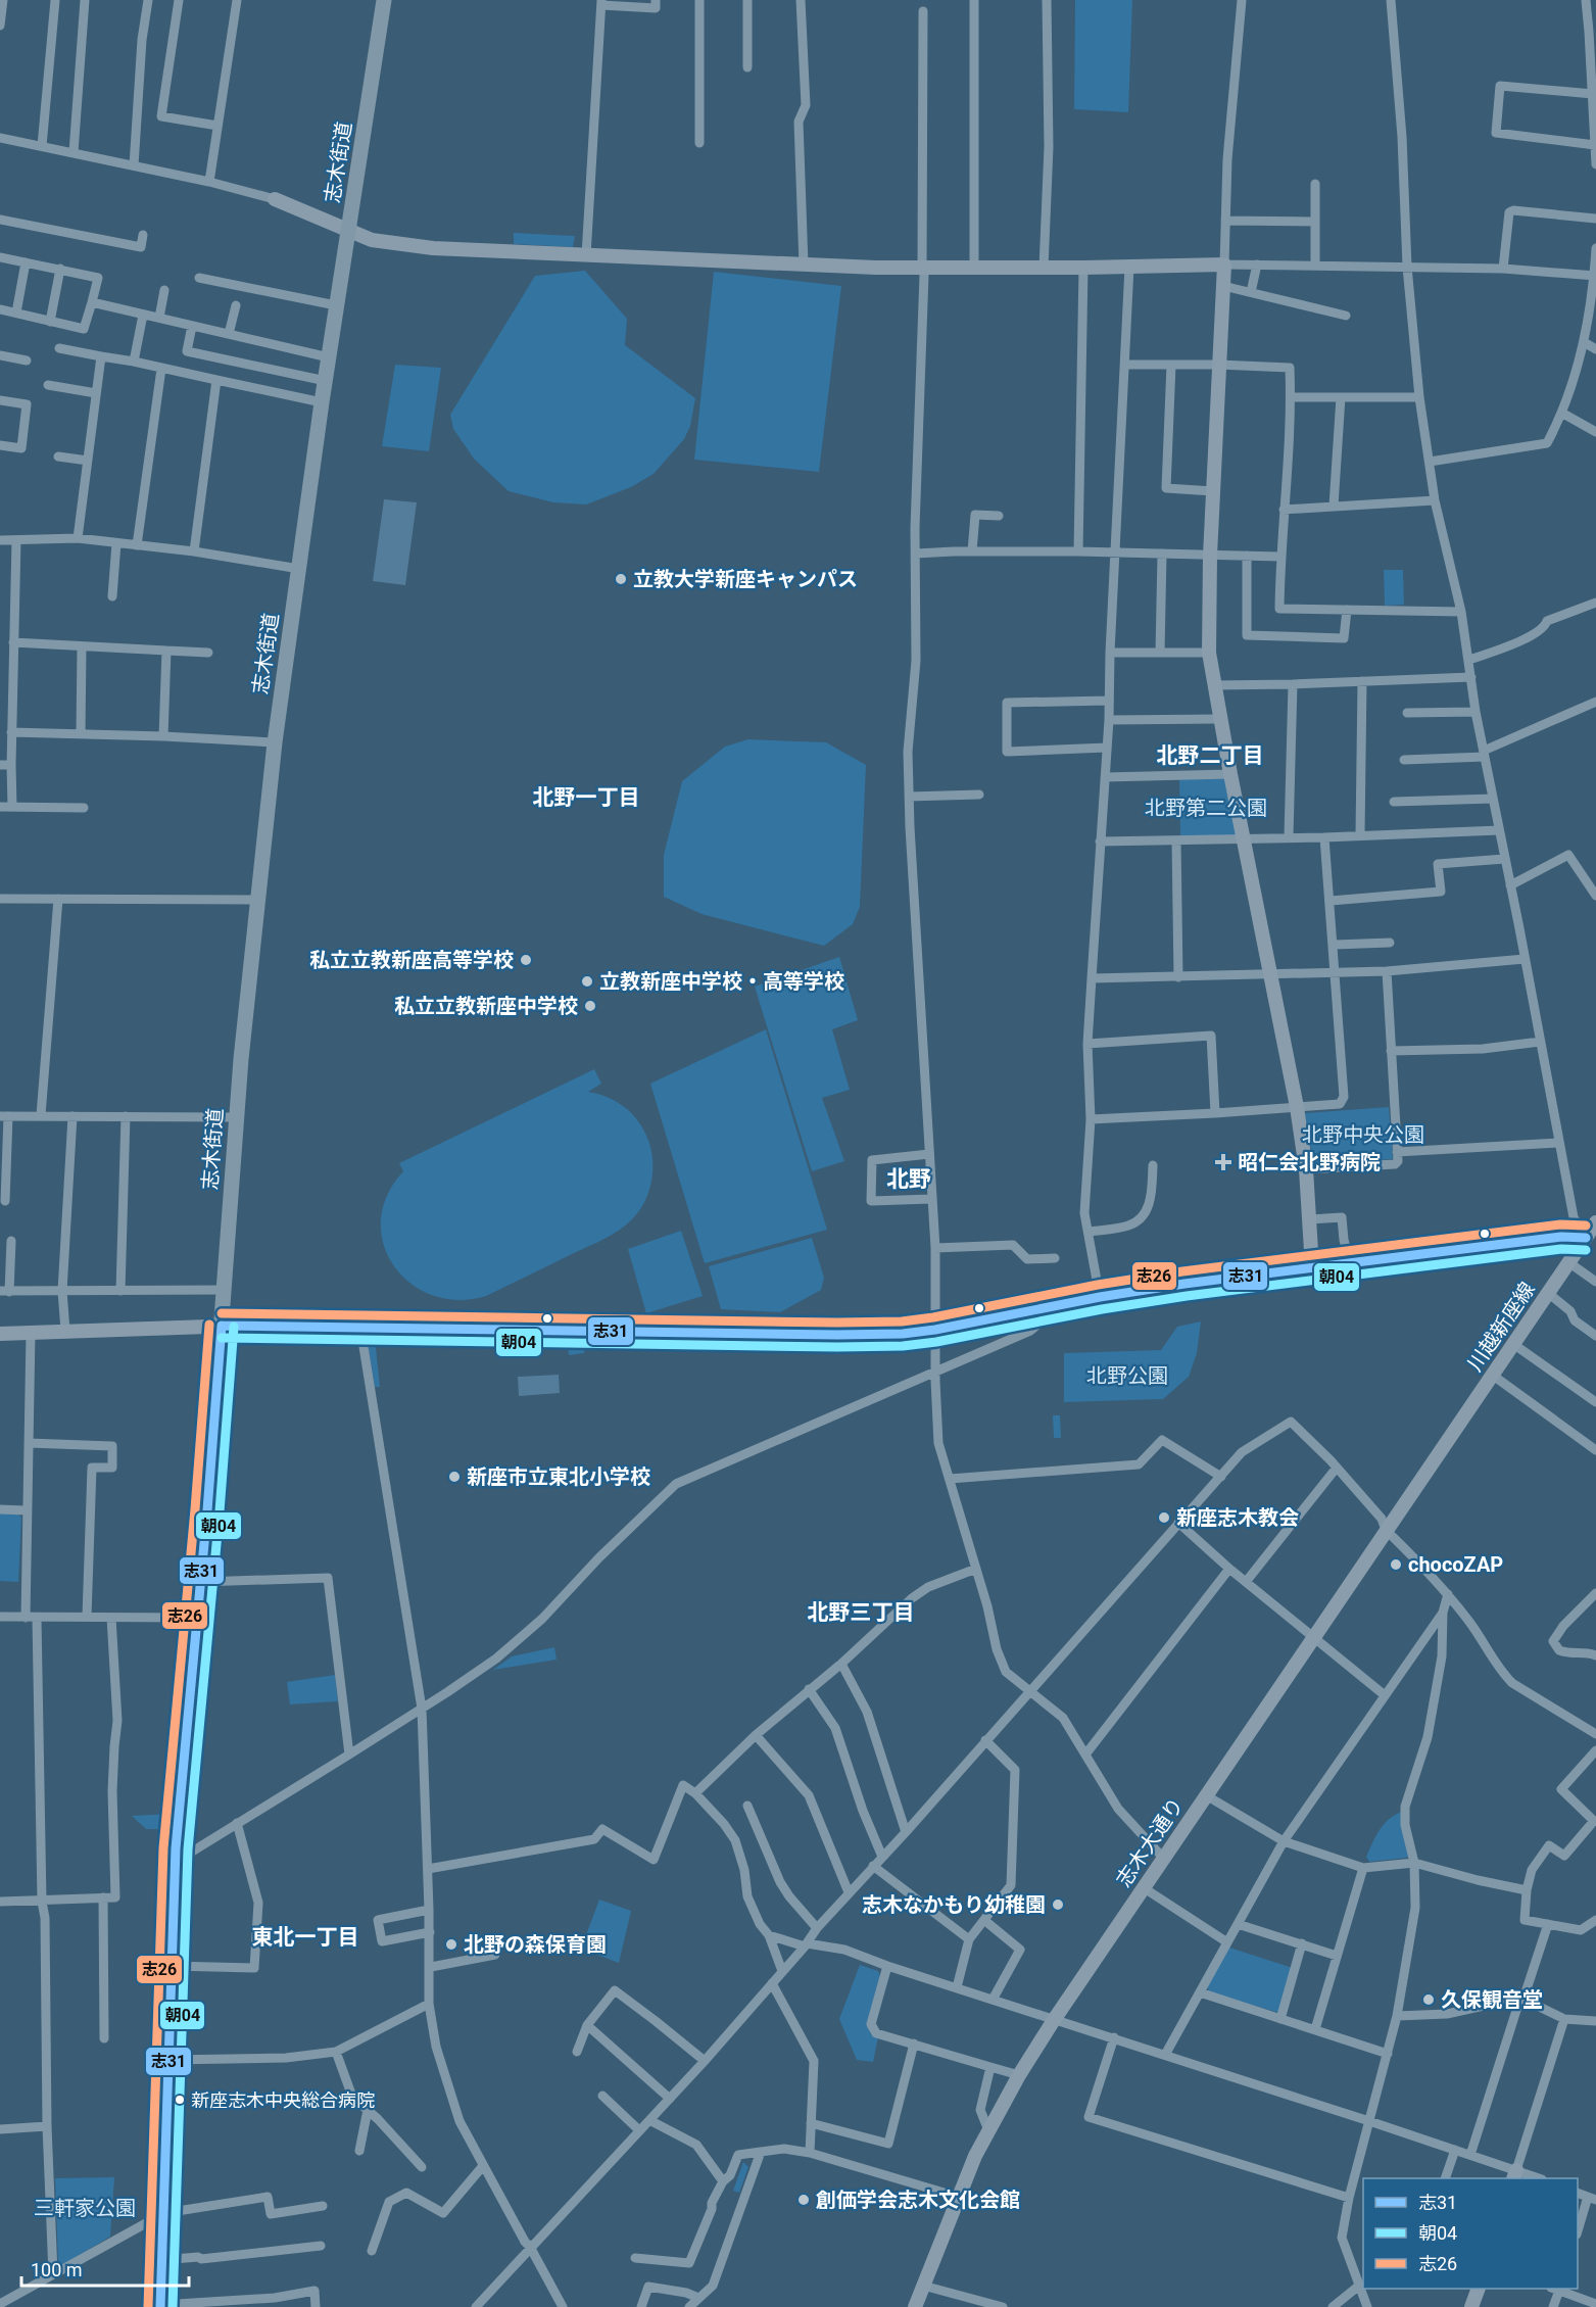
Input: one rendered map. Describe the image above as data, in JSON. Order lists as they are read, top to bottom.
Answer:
{
  "streets": {
    "main road": ["志木街道"],
    "street": ["川越新座線", "志木大通り"]
  },
  "crossings": [
    ["川越新座線", "志木大通り"]
  ],
  "districts": [
    "北野二丁目",
    "北野一丁目",
    "北野",
    "北野三丁目",
    "東北一丁目"
  ],
  "parks": [
    "北野第二公園",
    "北野中央公園",
    "北野公園",
    "三軒家公園"
  ],
  "places": {
    "other": [
      "立教大学新座キャンパス",
      "私立立教新座高等学校",
      "立教新座中学校・高等学校",
      "私立立教新座中学校",
      "新座市立東北小学校",
      "新座志木教会",
      "chocoZAP",
      "志木なかもり幼稚園",
      "北野の森保育園",
      "久保観音堂",
      "新座志木中央総合病院",
      "創価学会志木文化会館"
    ],
    "health": ["昭仁会北野病院"]
  },
  "lines": ["transit line 志26", "transit line 志31", "transit line 朝04"],
  "legend": ["志31", "朝04", "志26"],
  "scale_bar": "100 m"
}
